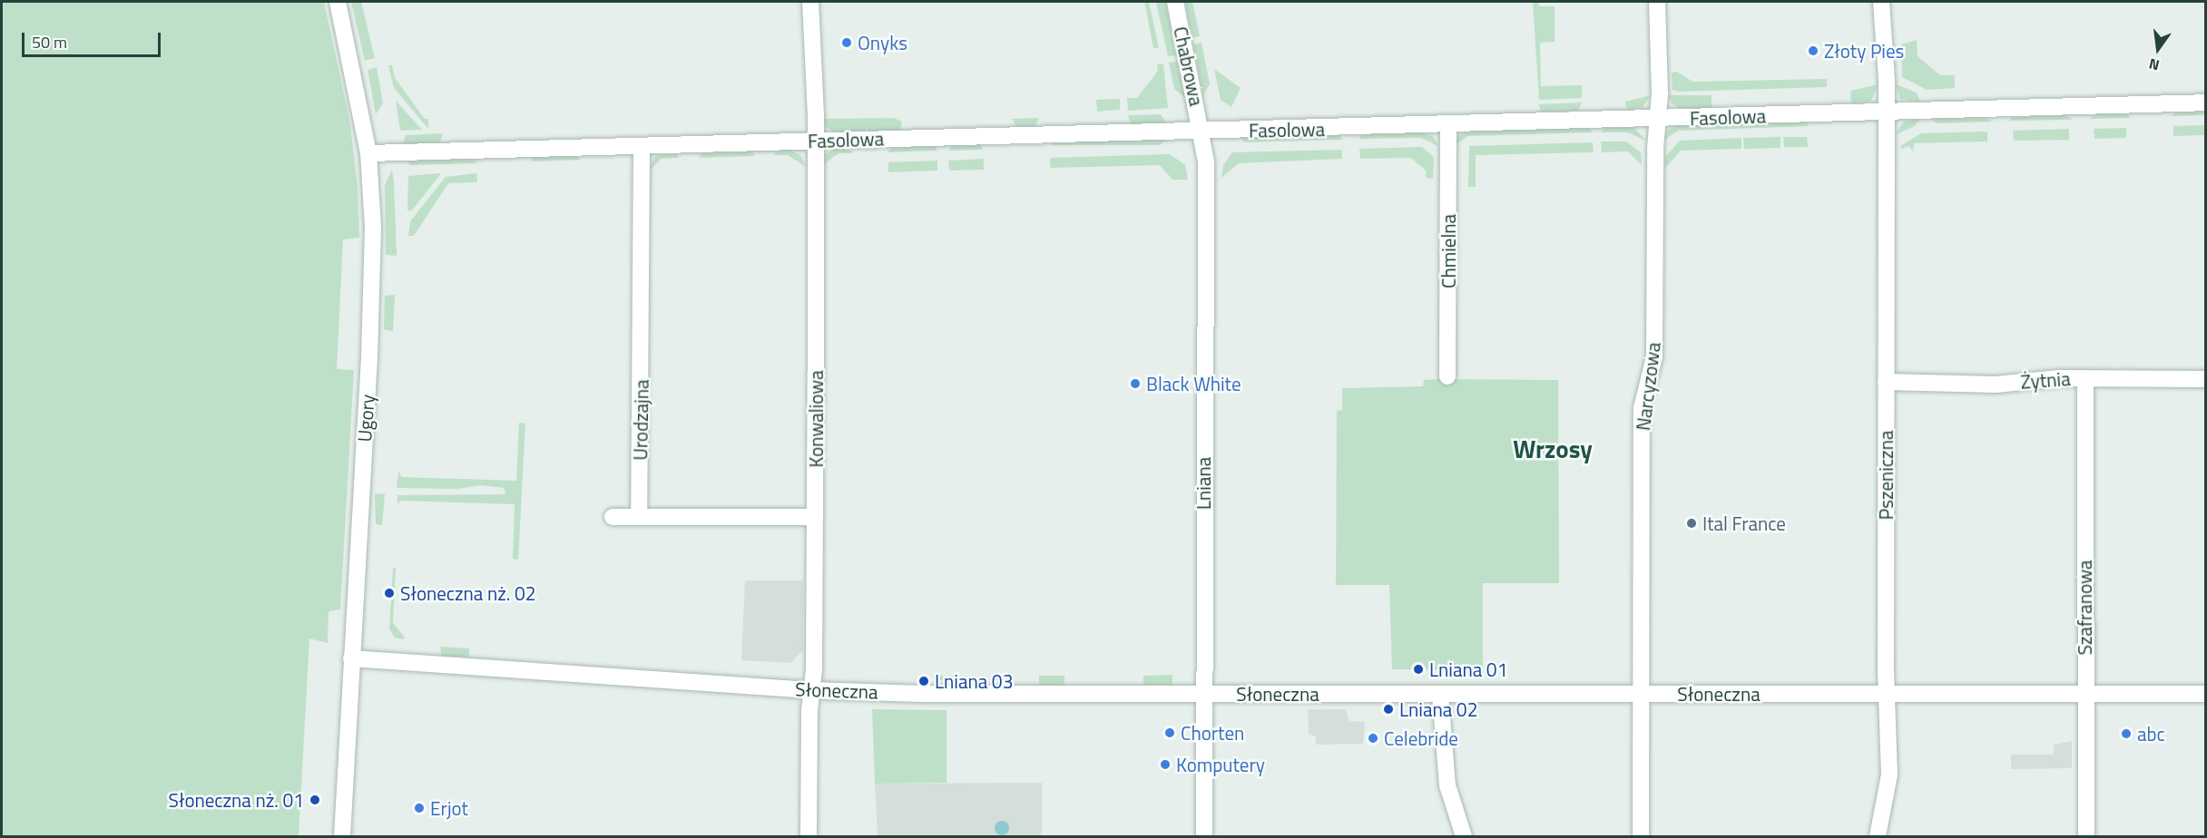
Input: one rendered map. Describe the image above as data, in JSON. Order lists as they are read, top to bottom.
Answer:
{
  "streets": {
    "street": [
      "Chabrowa",
      "Fasolowa",
      "Chmielna",
      "Żytnia",
      "Narcyzowa",
      "Ugory",
      "Konwaliowa",
      "Urodzajna",
      "Pszeniczna",
      "Lniana",
      "Szafranowa",
      "Słoneczna"
    ]
  },
  "crossings": [
    ["Chabrowa", "Fasolowa"],
    ["Chabrowa", "Lniana"],
    ["Fasolowa", "Chmielna"],
    ["Fasolowa", "Narcyzowa"],
    ["Fasolowa", "Ugory"],
    ["Fasolowa", "Konwaliowa"],
    ["Fasolowa", "Urodzajna"],
    ["Fasolowa", "Pszeniczna"],
    ["Fasolowa", "Lniana"],
    ["Żytnia", "Pszeniczna"],
    ["Żytnia", "Szafranowa"],
    ["Narcyzowa", "Słoneczna"],
    ["Ugory", "Słoneczna"],
    ["Konwaliowa", "Słoneczna"],
    ["Pszeniczna", "Słoneczna"],
    ["Lniana", "Słoneczna"],
    ["Szafranowa", "Słoneczna"]
  ],
  "districts": ["Wrzosy"],
  "places": [
    "Onyks",
    "Złoty Pies",
    "Black White",
    "Ital France",
    "Słoneczna nż. 02",
    "Lniana 01",
    "Lniana 03",
    "Lniana 02",
    "Chorten",
    "abc",
    "Celebride",
    "Komputery",
    "Słoneczna nż. 01",
    "Erjot"
  ],
  "scale_bar": "50 m",
  "north": "bottom"
}
